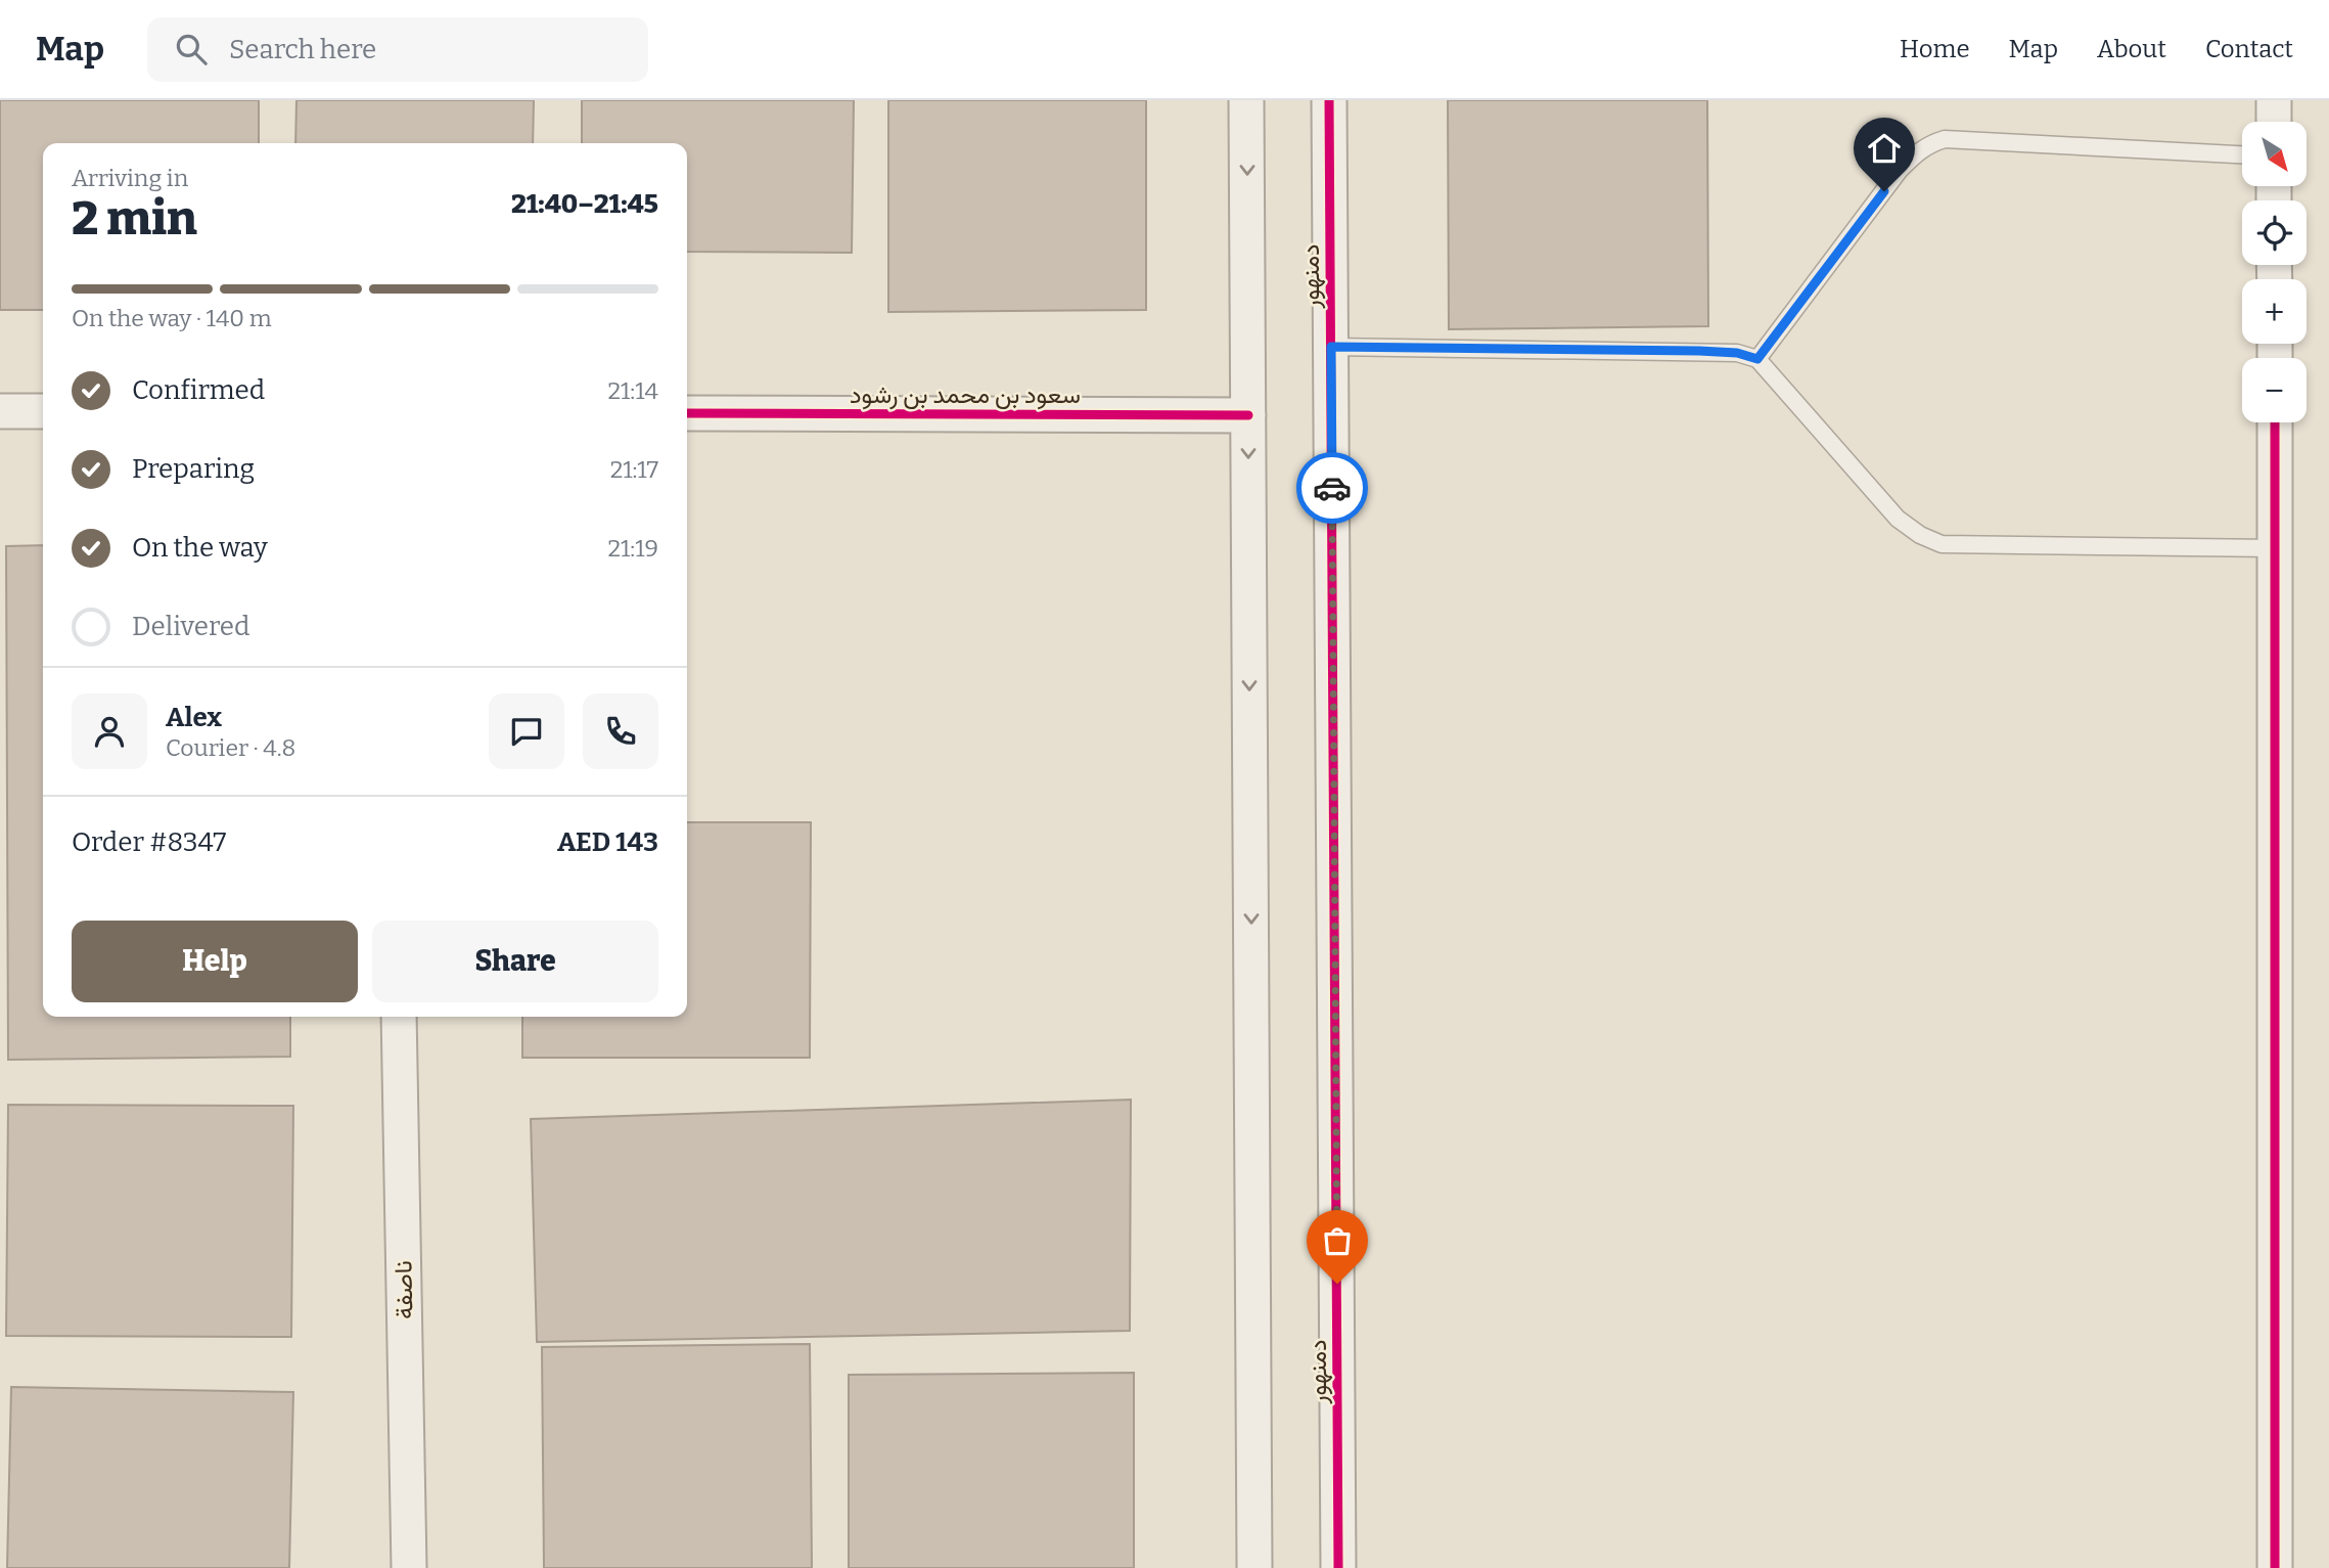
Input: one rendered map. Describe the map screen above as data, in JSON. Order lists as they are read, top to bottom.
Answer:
{
  "streets": {
    "street": ["دمنهور", "سعود بن محمد بن رشود", "ناصفة"]
  },
  "north": "bottom right",
  "page": {
    "header": "Map",
    "search": "Search here",
    "nav": [
      "Home",
      "Map",
      "About",
      "Contact"
    ],
    "map_buttons": ["+", "−"],
    "heading": ["2 min", "Arriving in", "21:40–21:45"],
    "panel": [
      "Alex",
      "Courier · 4.8",
      "Order #8347",
      "AED 143"
    ],
    "bar": "On the way · 140 m",
    "list": [
      ["Confirmed", "21:14"],
      ["Preparing", "21:17"],
      ["On the way", "21:19"],
      "Delivered"
    ],
    "buttons": ["Help", "Share"]
  }
}
